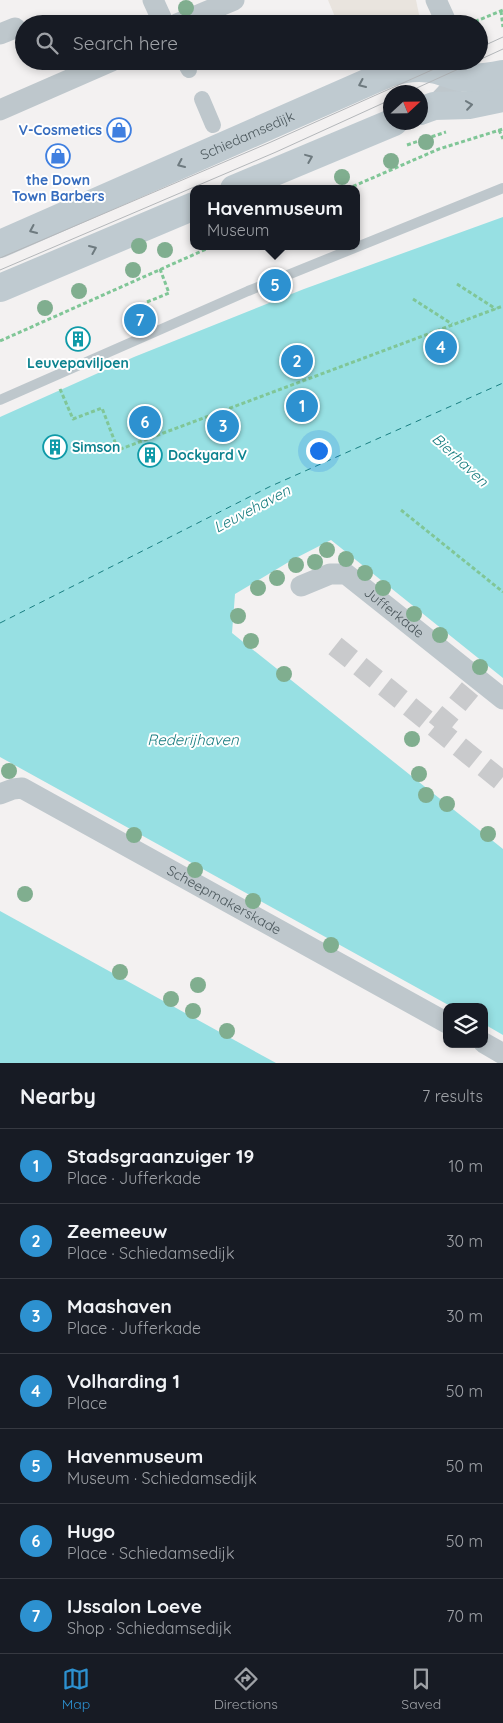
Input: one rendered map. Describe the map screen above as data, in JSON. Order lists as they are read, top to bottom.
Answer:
{
  "streets": {
    "main road": ["Schiedamsedijk"],
    "street": ["Jufferkade", "Scheepmakerskade"]
  },
  "water": ["Bierhaven", "Leuvehaven", "Rederijhaven"],
  "places": {
    "shop": ["V-Cosmetics", "the Down Town Barbers"],
    "building": ["Leuvepaviljoen", "Simson", "Dockyard V"]
  },
  "north": "right",
  "page": {
    "search": "Search here",
    "popup": ["Havenmuseum", "Museum"],
    "pins": [
      "5",
      "7",
      "4",
      "2",
      "1",
      "6",
      "3"
    ],
    "heading": ["Nearby", "7 results"],
    "list": [
      {
        "mark": "1",
        "name": "Stadsgraanzuiger 19",
        "note": "Place · Jufferkade",
        "value": "10 m"
      },
      {
        "mark": "2",
        "name": "Zeemeeuw",
        "note": "Place · Schiedamsedijk",
        "value": "30 m"
      },
      {
        "mark": "3",
        "name": "Maashaven",
        "note": "Place · Jufferkade",
        "value": "30 m"
      },
      {
        "mark": "4",
        "name": "Volharding 1",
        "note": "Place",
        "value": "50 m"
      },
      {
        "mark": "5",
        "name": "Havenmuseum",
        "note": "Museum · Schiedamsedijk",
        "value": "50 m"
      },
      {
        "mark": "6",
        "name": "Hugo",
        "note": "Place · Schiedamsedijk",
        "value": "50 m"
      },
      {
        "mark": "7",
        "name": "IJssalon Loeve",
        "note": "Shop · Schiedamsedijk",
        "value": "70 m"
      }
    ],
    "nav": ["Map", "Directions", "Saved"]
  }
}
